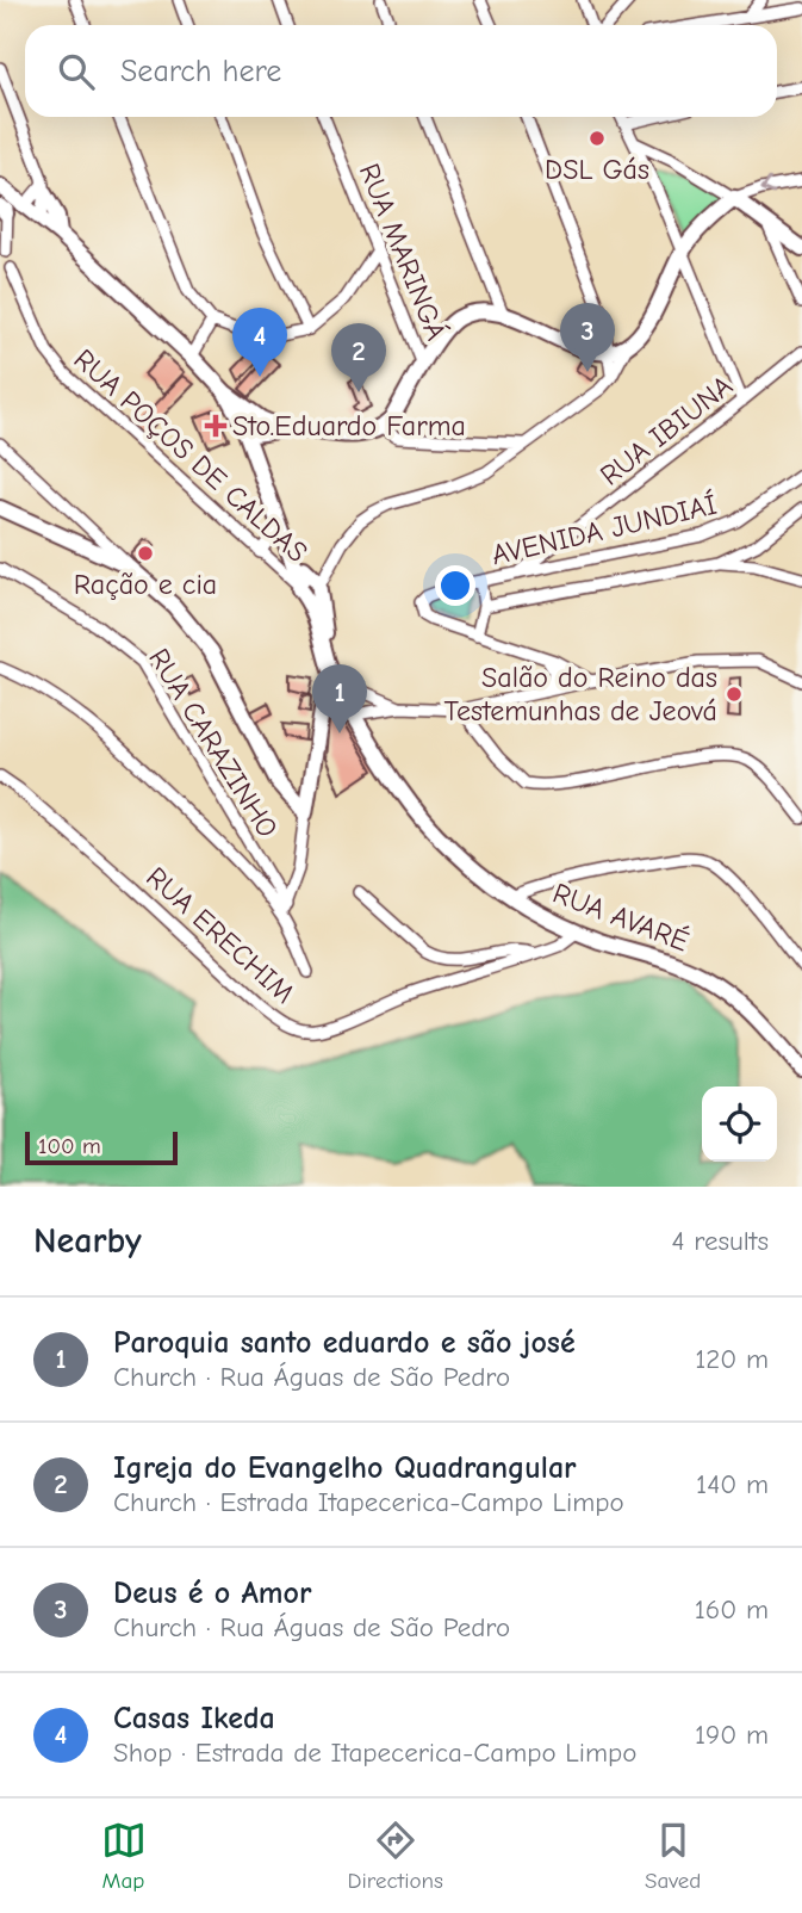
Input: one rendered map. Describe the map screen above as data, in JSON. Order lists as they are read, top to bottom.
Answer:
{
  "streets": {
    "main road": ["RUA AVARÉ"],
    "street": [
      "RUA MARINGÁ",
      "RUA IBIUNA",
      "RUA POÇOS DE CALDAS",
      "AVENIDA JUNDIAÍ",
      "RUA CARAZINHO",
      "RUA ERECHIM"
    ]
  },
  "crossings": [
    ["RUA IBIUNA", "AVENIDA JUNDIAÍ"],
    ["RUA POÇOS DE CALDAS", "RUA AVARÉ"],
    ["RUA AVARÉ", "RUA ERECHIM"]
  ],
  "places": {
    "other": ["DSL Gás", "Ração e cia", "Salão do Reino das Testemunhas de Jeová"],
    "health": ["Sto.Eduardo Farma"]
  },
  "scale_bar": "100 m",
  "page": {
    "search": "Search here",
    "pins": [
      "3",
      "4",
      "2",
      "1"
    ],
    "scale": "100 m",
    "heading": ["Nearby", "4 results"],
    "list": [
      {
        "mark": "1",
        "name": "Paroquia santo eduardo e são josé",
        "note": "Church · Rua Águas de São Pedro",
        "value": "120 m"
      },
      {
        "mark": "2",
        "name": "Igreja do Evangelho Quadrangular",
        "note": "Church · Estrada Itapecerica-Campo Limpo",
        "value": "140 m"
      },
      {
        "mark": "3",
        "name": "Deus é o Amor",
        "note": "Church · Rua Águas de São Pedro",
        "value": "160 m"
      },
      {
        "mark": "4",
        "name": "Casas Ikeda",
        "note": "Shop · Estrada de Itapecerica-Campo Limpo",
        "value": "190 m"
      }
    ],
    "nav": ["Map", "Directions", "Saved"]
  }
}
